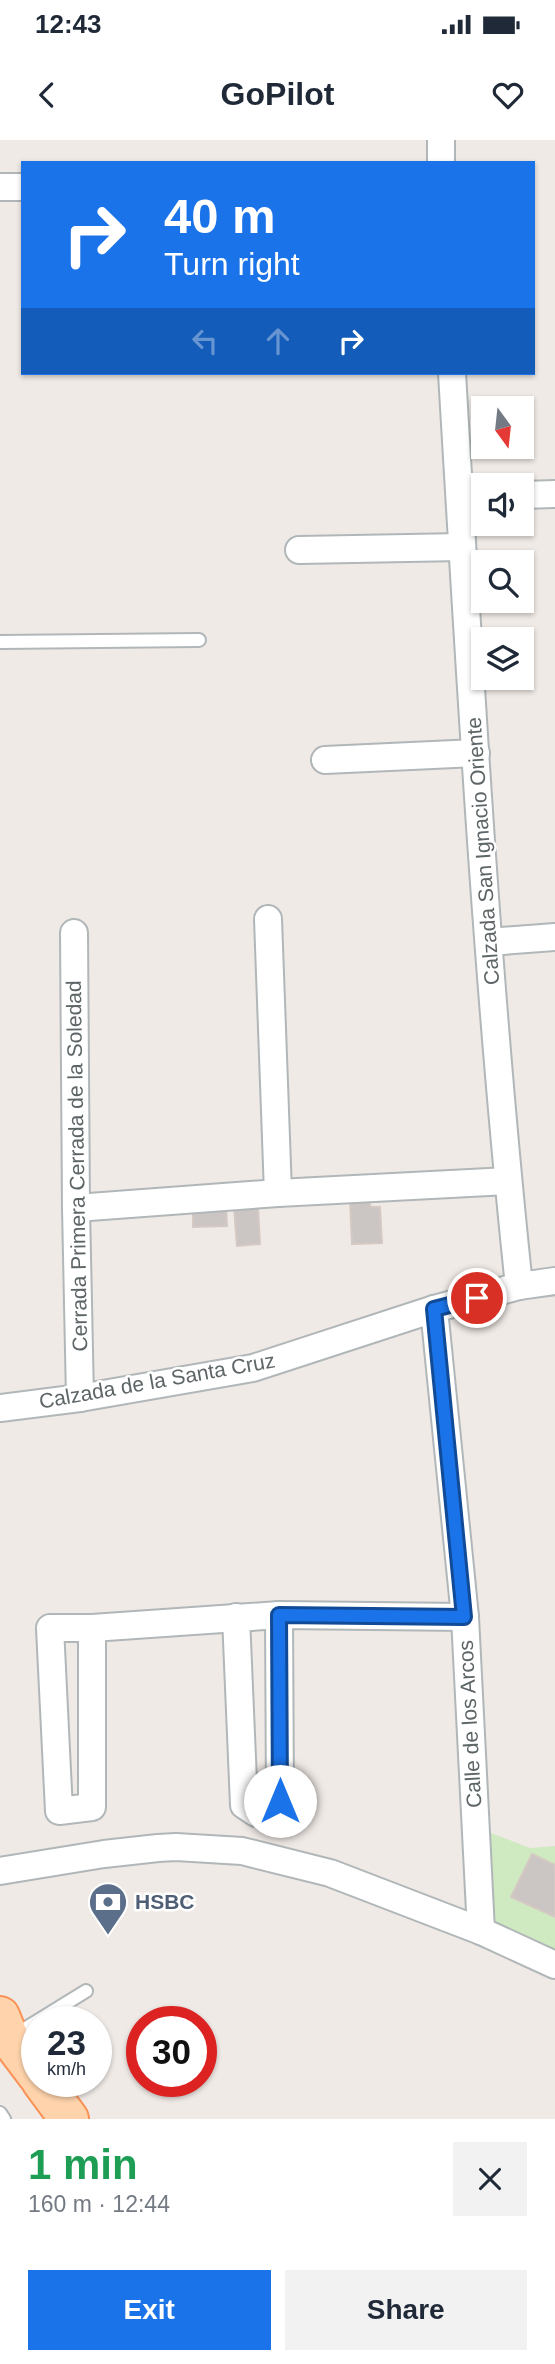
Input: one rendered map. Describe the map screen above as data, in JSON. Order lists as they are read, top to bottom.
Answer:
{
  "streets": {
    "street": [
      "Calzada San Ignacio Oriente",
      "Cerrada Primera Cerrada de la Soledad",
      "Calzada de la Santa Cruz",
      "Calle de los Arcos"
    ]
  },
  "crossings": [
    ["Calzada San Ignacio Oriente", "Calzada de la Santa Cruz"],
    ["Cerrada Primera Cerrada de la Soledad", "Calzada de la Santa Cruz"],
    ["Calzada de la Santa Cruz", "Calle de los Arcos"]
  ],
  "places": {
    "bank": ["HSBC"]
  },
  "north": "bottom",
  "page": {
    "status": "12:43",
    "header": "GoPilot",
    "turn": ["40 m", "Turn right"],
    "speed": "23 km/h",
    "limit": "30",
    "heading": ["1 min", "160 m · 12:44"],
    "buttons": ["Exit", "Share"]
  }
}
